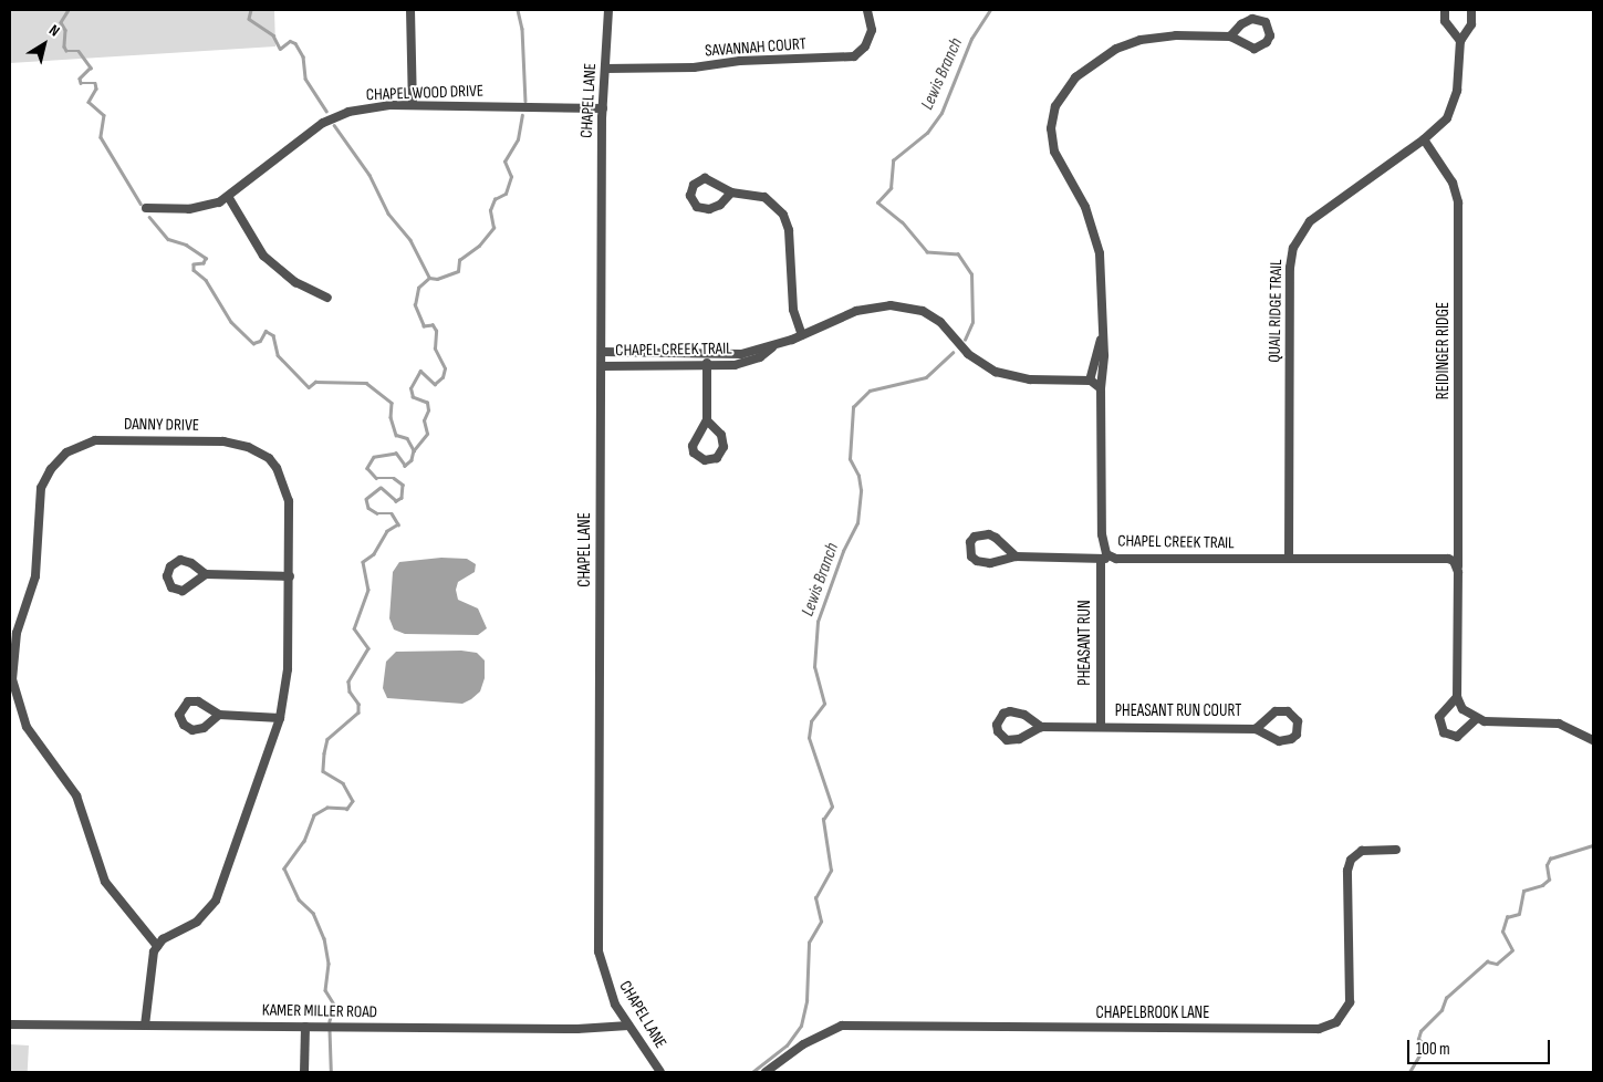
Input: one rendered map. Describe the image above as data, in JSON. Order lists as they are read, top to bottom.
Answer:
{
  "streets": {
    "street": [
      "SAVANNAH COURT",
      "CHAPEL WOOD DRIVE",
      "CHAPEL LANE",
      "QUAIL RIDGE TRAIL",
      "CHAPEL CREEK TRAIL",
      "REIDINGER RIDGE",
      "DANNY DRIVE",
      "PHEASANT RUN",
      "PHEASANT RUN COURT",
      "KAMER MILLER ROAD",
      "CHAPELBROOK LANE"
    ]
  },
  "crossings": [
    ["SAVANNAH COURT", "CHAPEL LANE"],
    ["CHAPEL WOOD DRIVE", "CHAPEL LANE"],
    ["CHAPEL LANE", "CHAPEL CREEK TRAIL"],
    ["CHAPEL LANE", "KAMER MILLER ROAD"],
    ["QUAIL RIDGE TRAIL", "CHAPEL CREEK TRAIL"],
    ["QUAIL RIDGE TRAIL", "REIDINGER RIDGE"],
    ["CHAPEL CREEK TRAIL", "REIDINGER RIDGE"],
    ["PHEASANT RUN", "PHEASANT RUN COURT"]
  ],
  "water": ["Lewis Branch"],
  "scale_bar": "100 m",
  "north": "top right"
}
